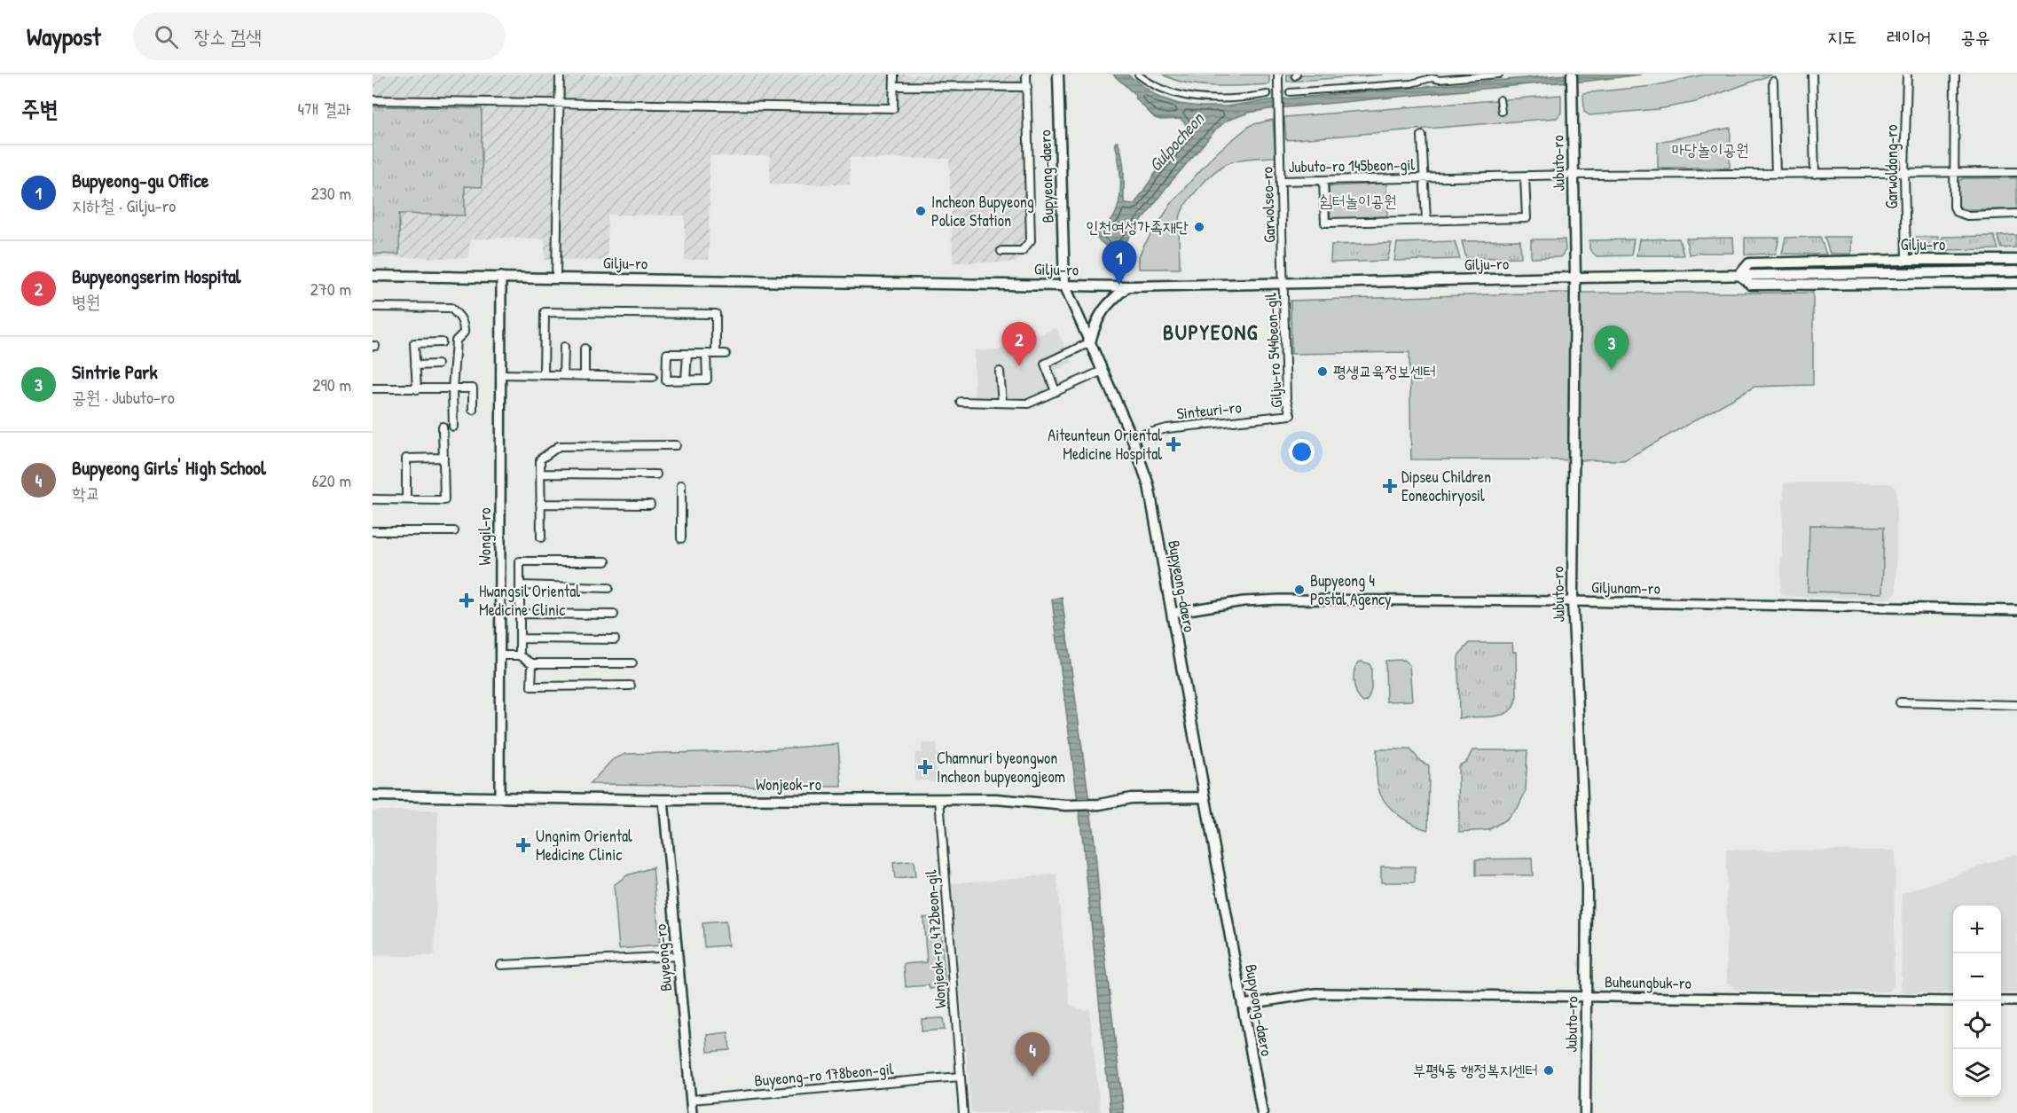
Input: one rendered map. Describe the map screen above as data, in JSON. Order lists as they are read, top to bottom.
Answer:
{
  "streets": {
    "main road": [
      "Jubuto-ro",
      "Bupyeong-daero",
      "Gilju-ro",
      "Wonjeok-ro"
    ],
    "street": [
      "Jubuto-ro 145beon-gil",
      "Garwoldong-ro",
      "Garwolseo-ro",
      "Gilju-ro 544beon-gil",
      "Sinteuri-ro",
      "Wongil-ro",
      "Giljunam-ro",
      "Wonjeok-ro 472beon-gil",
      "Buyeong-ro",
      "Buheungbuk-ro",
      "Buyeong-ro 178beon-gil"
    ]
  },
  "crossings": [
    ["Jubuto-ro", "Jubuto-ro 145beon-gil"],
    ["Jubuto-ro", "Gilju-ro"],
    ["Jubuto-ro", "Giljunam-ro"],
    ["Jubuto-ro", "Buheungbuk-ro"],
    ["Jubuto-ro 145beon-gil", "Garwoldong-ro"],
    ["Jubuto-ro 145beon-gil", "Garwolseo-ro"],
    ["Garwoldong-ro", "Gilju-ro"],
    ["Bupyeong-daero", "Gilju-ro"],
    ["Bupyeong-daero", "Sinteuri-ro"],
    ["Bupyeong-daero", "Giljunam-ro"],
    ["Bupyeong-daero", "Wonjeok-ro"],
    ["Bupyeong-daero", "Buheungbuk-ro"],
    ["Garwolseo-ro", "Gilju-ro"],
    ["Garwolseo-ro", "Gilju-ro 544beon-gil"],
    ["Gilju-ro", "Gilju-ro 544beon-gil"],
    ["Gilju-ro", "Wongil-ro"],
    ["Gilju-ro 544beon-gil", "Sinteuri-ro"],
    ["Wongil-ro", "Wonjeok-ro"],
    ["Wonjeok-ro", "Wonjeok-ro 472beon-gil"],
    ["Wonjeok-ro", "Buyeong-ro"],
    ["Wonjeok-ro 472beon-gil", "Buyeong-ro 178beon-gil"],
    ["Buyeong-ro", "Buyeong-ro 178beon-gil"]
  ],
  "districts": ["BUPYEONG"],
  "water": ["Gulpocheon"],
  "parks": ["마당놀이공원", "쉼터놀이공원"],
  "places": {
    "other": [
      "Incheon Bupyeong Police Station",
      "인천여성가족재단",
      "평생교육정보센터",
      "Bupyeong 4 Postal Agency",
      "부평4동 행정복지센터"
    ],
    "health": [
      "Aiteunteun Oriental Medicine Hospital",
      "Dipseu Children Eoneochiryosil",
      "Hwangsil Oriental Medicine Clinic",
      "Chamnuri byeongwon Incheon bupyeongjeom",
      "Ungnim Oriental Medicine Clinic"
    ]
  },
  "page": {
    "header": "Waypost",
    "search": "장소 검색",
    "nav": ["지도", "레이어", "공유"],
    "heading": ["주변", "4개 결과"],
    "list": [
      {
        "mark": "1",
        "name": "Bupyeong-gu Office",
        "note": "지하철 · Gilju-ro",
        "value": "230 m"
      },
      {
        "mark": "2",
        "name": "Bupyeongserim Hospital",
        "note": "병원",
        "value": "270 m"
      },
      {
        "mark": "3",
        "name": "Sintrie Park",
        "note": "공원 · Jubuto-ro",
        "value": "290 m"
      },
      {
        "mark": "4",
        "name": "Bupyeong Girls' High School",
        "note": "학교",
        "value": "620 m"
      }
    ],
    "pins": [
      "1",
      "2",
      "3",
      "4"
    ],
    "map_buttons": ["+", "−"]
  }
}
